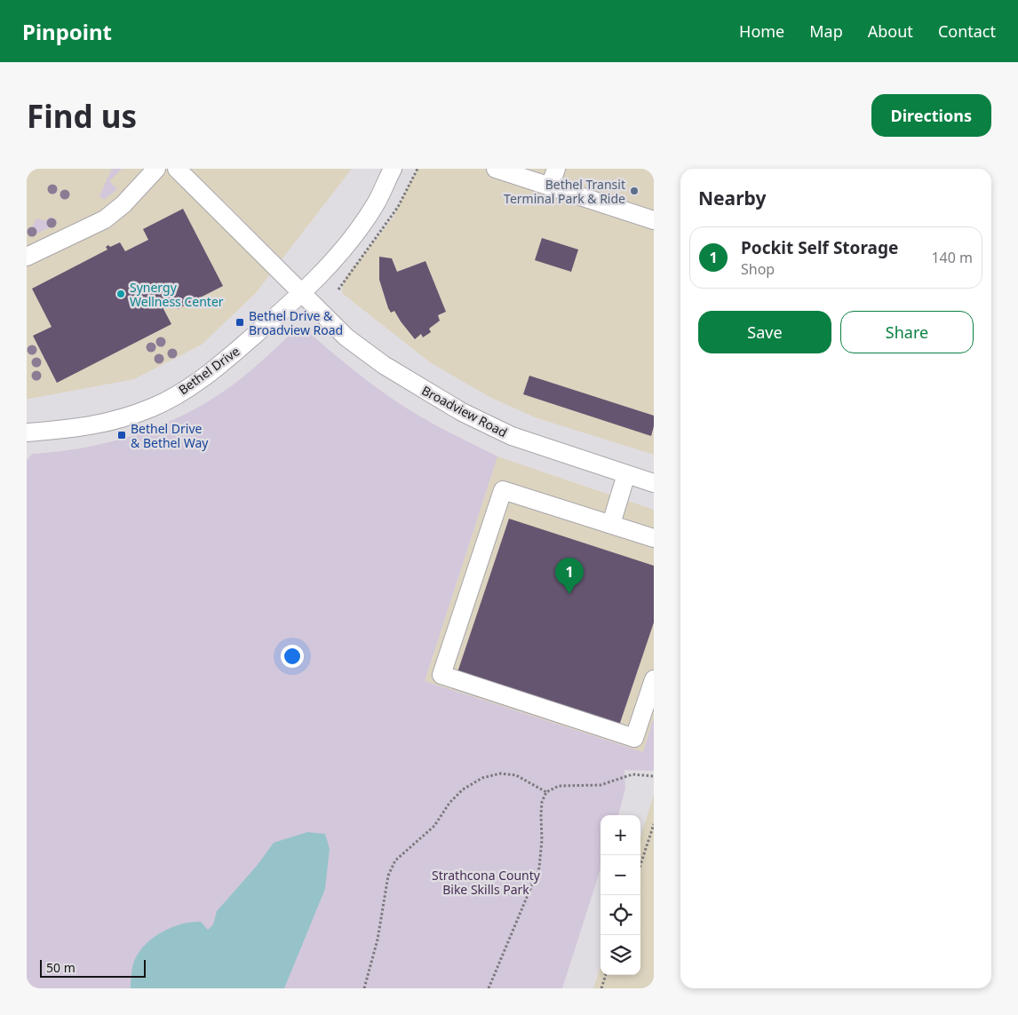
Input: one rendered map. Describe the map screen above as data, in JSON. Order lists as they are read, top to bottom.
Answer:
{
  "streets": {
    "street": ["Bethel Drive", "Broadview Road"]
  },
  "crossings": [
    ["Bethel Drive", "Broadview Road"]
  ],
  "parks": ["Strathcona County Bike Skills Park"],
  "places": {
    "other": ["Bethel Transit Terminal Park & Ride", "Synergy Wellness Center"],
    "transit": ["Bethel Drive & Broadview Road", "Bethel Drive & Bethel Way"]
  },
  "scale_bar": "50 m",
  "page": {
    "header": "Pinpoint",
    "nav": [
      "Home",
      "Map",
      "About",
      "Contact"
    ],
    "buttons": [
      "Directions",
      ["Save", "Share"]
    ],
    "title": "Find us",
    "heading": "Nearby",
    "list": [
      {
        "mark": "1",
        "name": "Pockit Self Storage",
        "note": "Shop",
        "value": "140 m"
      }
    ],
    "pins": "1",
    "map_buttons": ["+", "−"],
    "scale": "50 m"
  }
}
